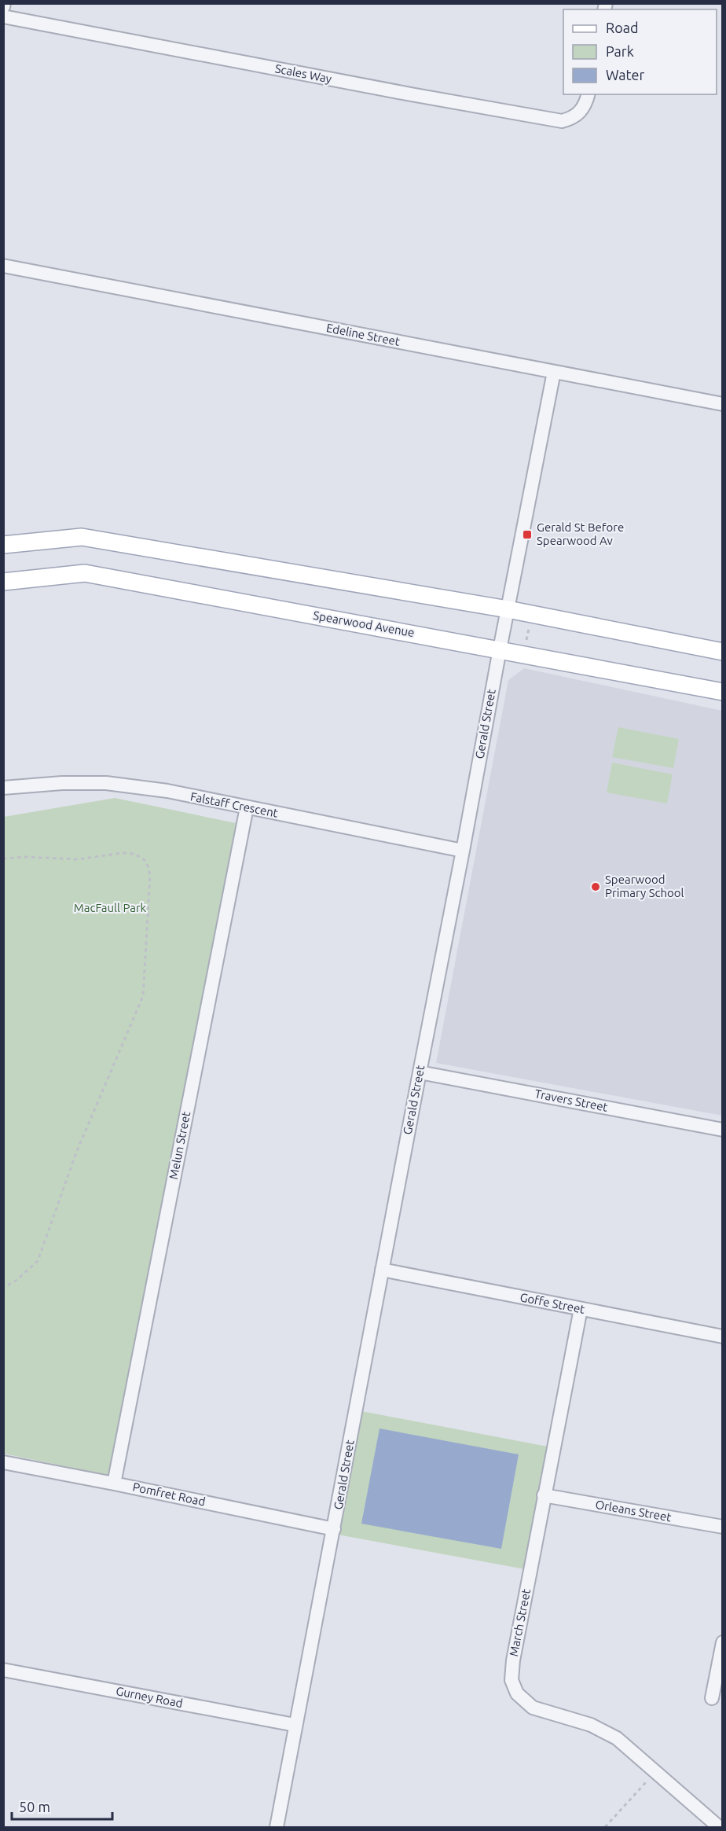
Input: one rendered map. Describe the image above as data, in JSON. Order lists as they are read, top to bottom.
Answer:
{
  "streets": {
    "main road": ["Spearwood Avenue"],
    "street": [
      "Scales Way",
      "Edeline Street",
      "Gerald Street",
      "Falstaff Crescent",
      "Travers Street",
      "Melun Street",
      "Goffe Street",
      "Pomfret Road",
      "Orleans Street",
      "March Street",
      "Gurney Road"
    ]
  },
  "crossings": [
    ["Edeline Street", "Gerald Street"],
    ["Spearwood Avenue", "Gerald Street"],
    ["Gerald Street", "Falstaff Crescent"],
    ["Gerald Street", "Travers Street"],
    ["Gerald Street", "Goffe Street"],
    ["Gerald Street", "Pomfret Road"],
    ["Gerald Street", "Gurney Road"],
    ["Falstaff Crescent", "Melun Street"],
    ["Melun Street", "Pomfret Road"],
    ["Goffe Street", "March Street"],
    ["Orleans Street", "March Street"]
  ],
  "parks": ["MacFaull Park"],
  "places": {
    "transit": ["Gerald St Before Spearwood Av"],
    "other": ["Spearwood Primary School"]
  },
  "legend": ["Road", "Park", "Water"],
  "scale_bar": "50 m"
}
